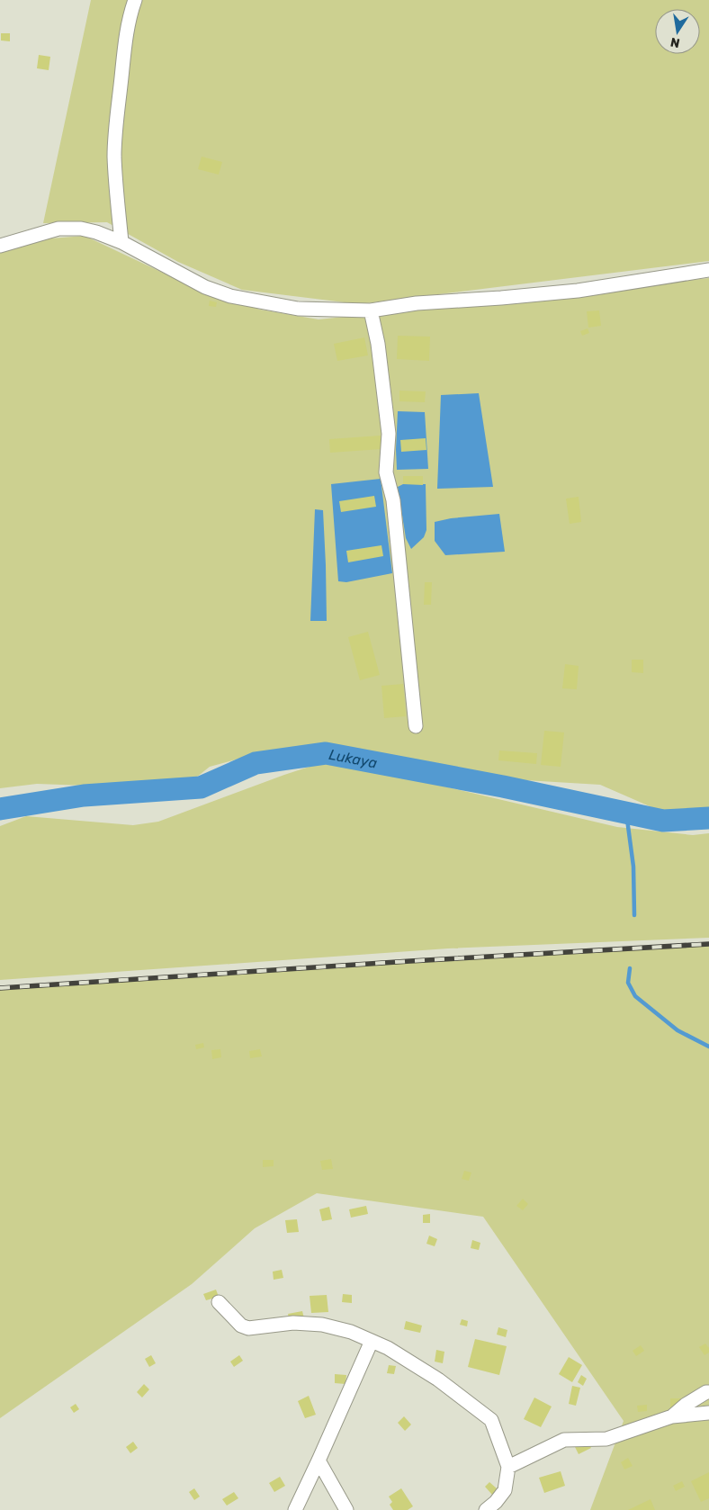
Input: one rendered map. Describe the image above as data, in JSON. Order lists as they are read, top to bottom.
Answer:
{
  "water": ["Lukaya"],
  "north": "bottom"
}
